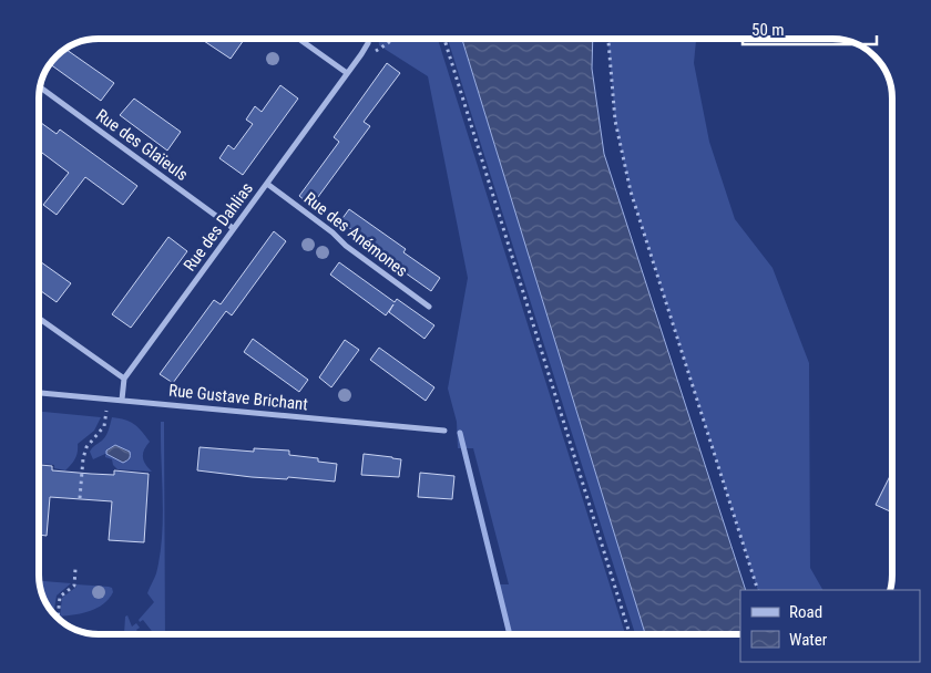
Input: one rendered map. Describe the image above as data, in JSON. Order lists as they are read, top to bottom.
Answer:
{
  "streets": {
    "street": [
      "Rue des Glaïeuls",
      "Rue des Dahlias",
      "Rue des Anémones",
      "Rue Gustave Brichant"
    ]
  },
  "crossings": [
    ["Rue des Glaïeuls", "Rue des Dahlias"],
    ["Rue des Dahlias", "Rue des Anémones"],
    ["Rue des Dahlias", "Rue Gustave Brichant"]
  ],
  "legend": ["Road", "Water"],
  "scale_bar": "50 m"
}
